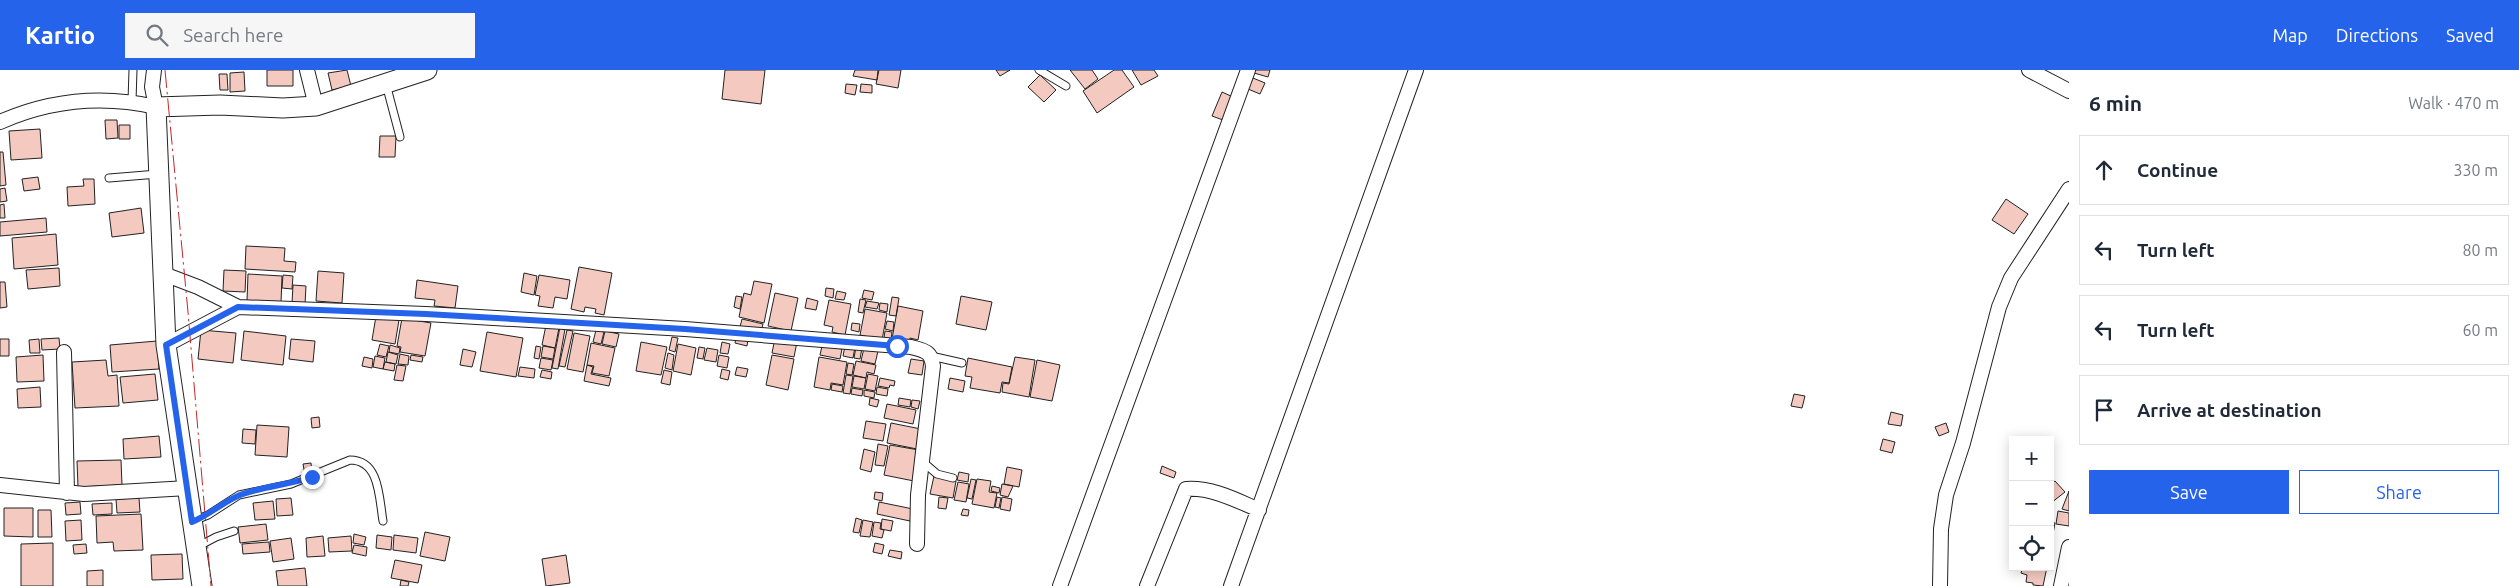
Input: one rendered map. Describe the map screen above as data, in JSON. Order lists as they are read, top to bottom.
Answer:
{
  "page": {
    "header": "Kartio",
    "search": "Search here",
    "nav": ["Map", "Directions", "Saved"],
    "heading": ["6 min", "Walk · 470 m"],
    "list": [
      ["Continue", "330 m"],
      ["Turn left", "80 m"],
      ["Turn left", "60 m"],
      "Arrive at destination"
    ],
    "map_buttons": ["+", "−"],
    "buttons": ["Save", "Share"]
  }
}
